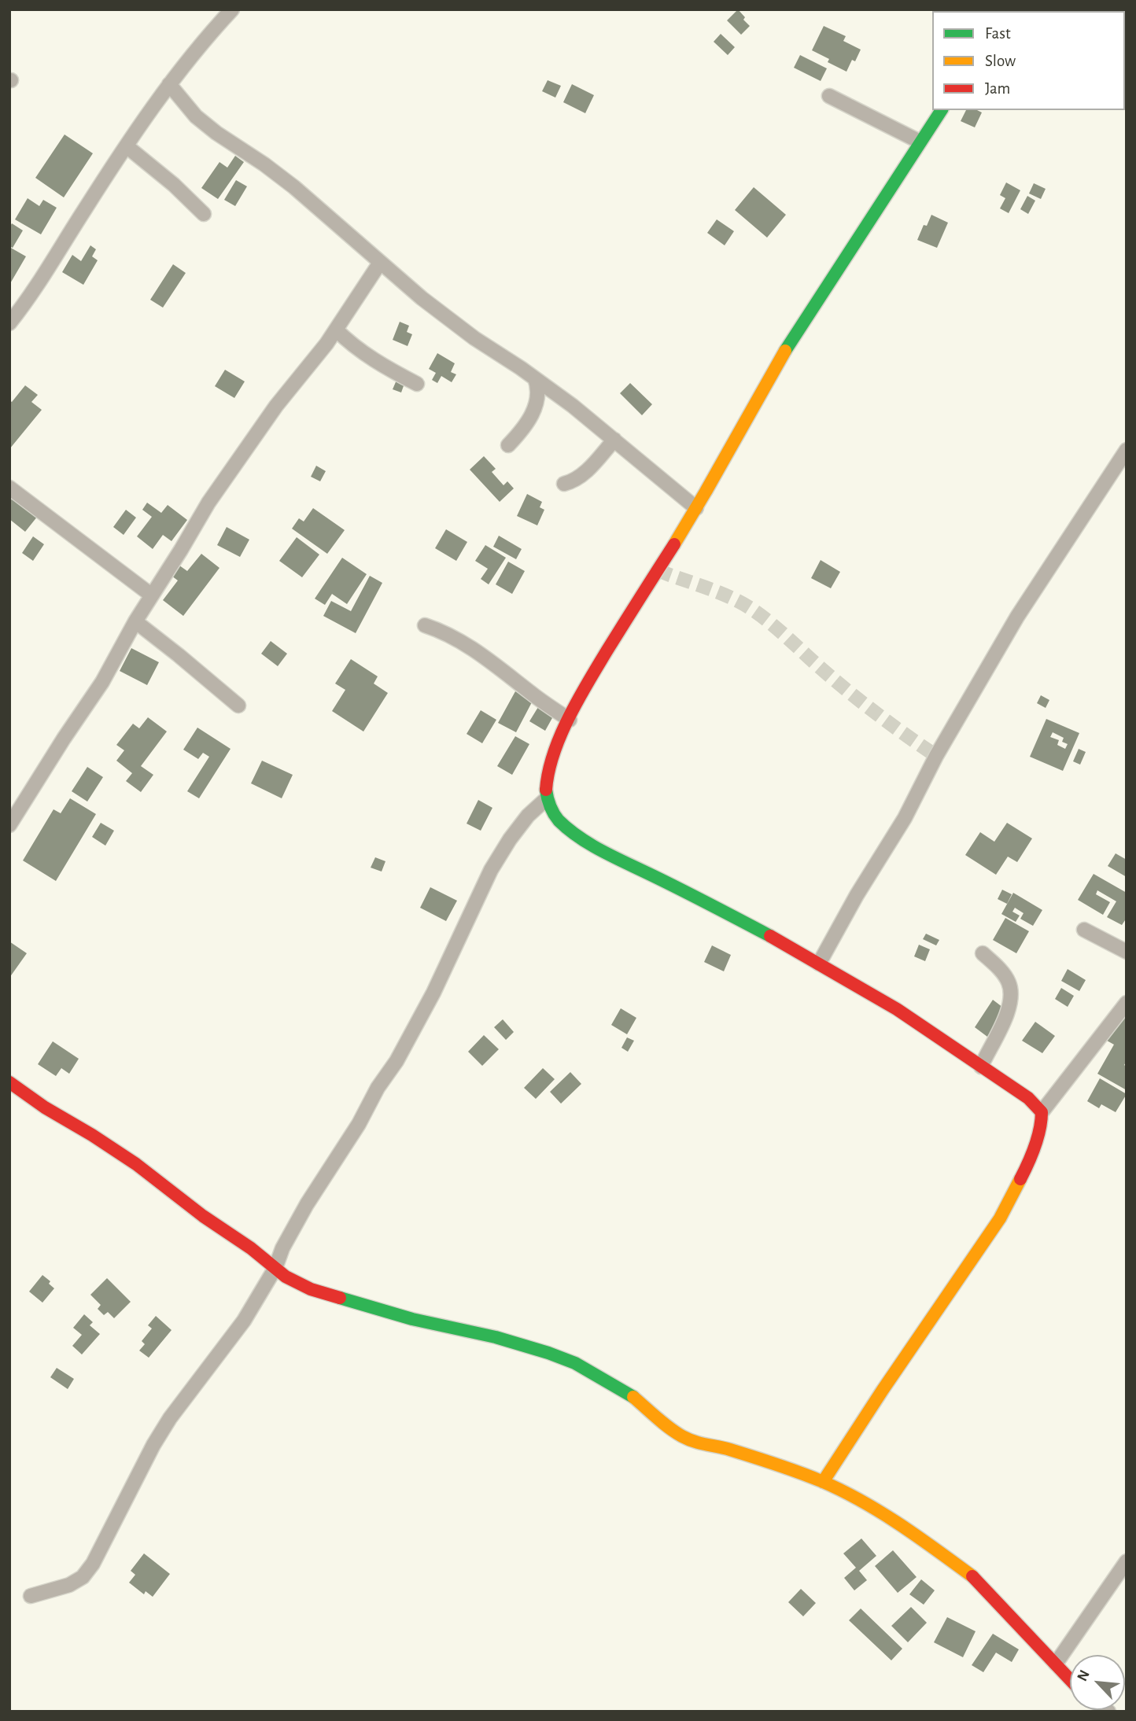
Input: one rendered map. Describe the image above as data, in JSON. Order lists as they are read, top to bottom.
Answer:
{
  "legend": ["Fast", "Slow", "Jam"],
  "north": "top left"
}
